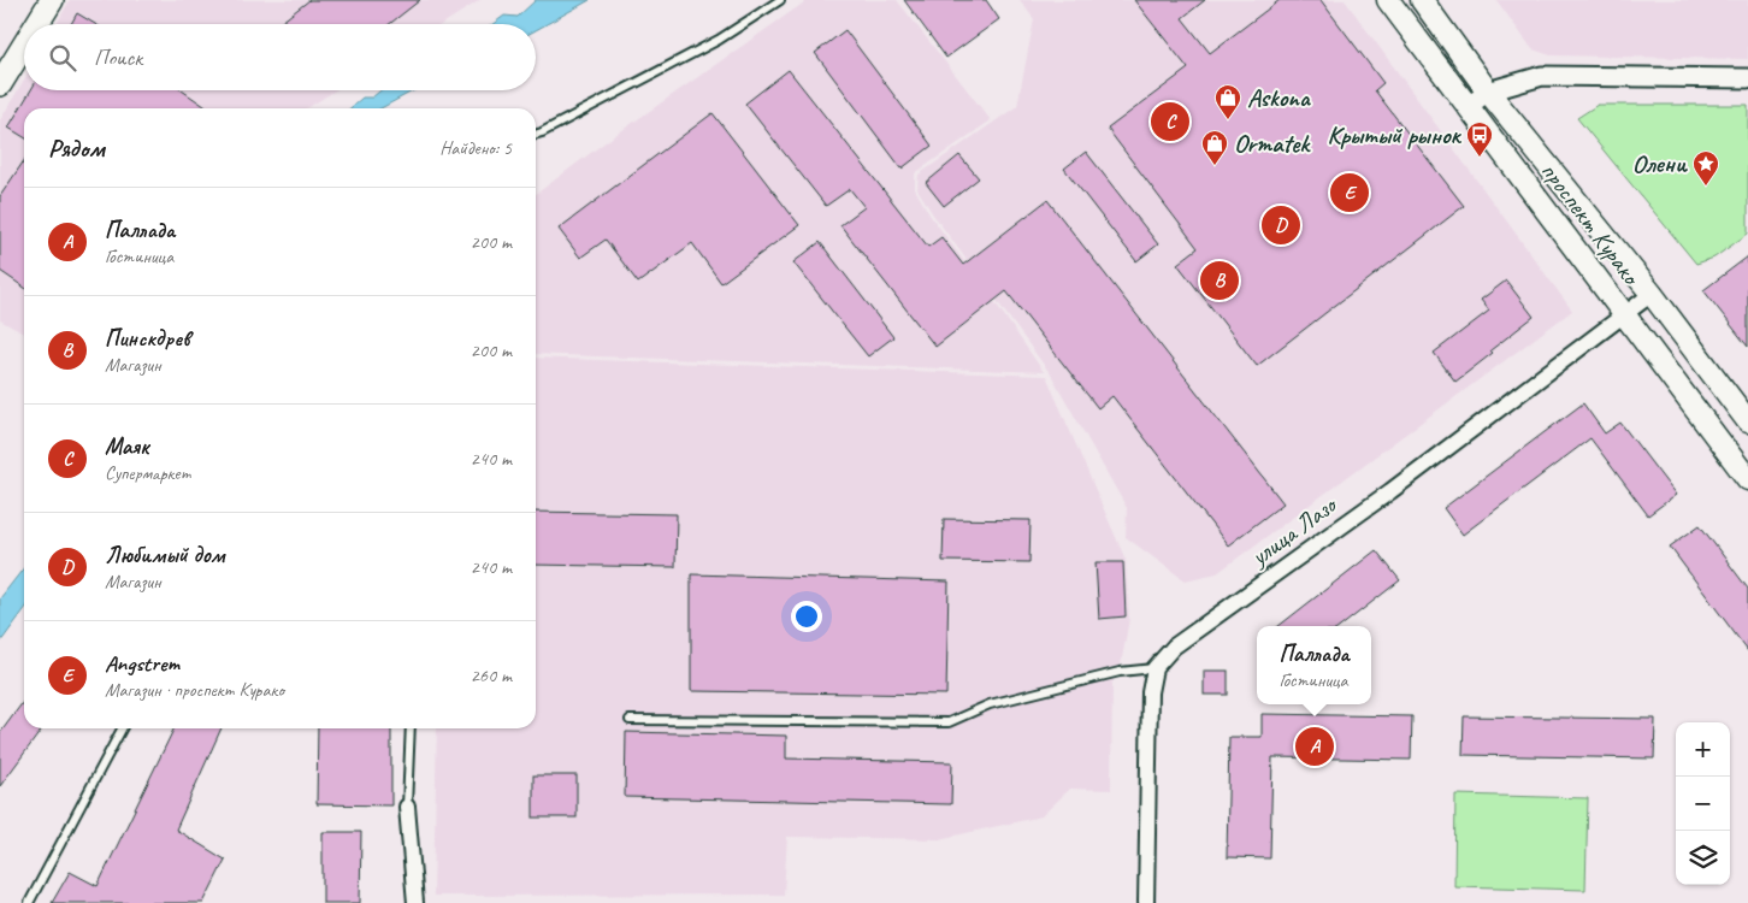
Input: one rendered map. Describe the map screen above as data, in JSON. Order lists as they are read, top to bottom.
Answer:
{
  "streets": {
    "main road": ["проспект Курако"],
    "street": ["улица Лазо"]
  },
  "crossings": [
    ["проспект Курако", "улица Лазо"]
  ],
  "places": {
    "shop": ["Askona", "Ormatek"],
    "bus stop": ["Крытый рынок"],
    "place": ["Олени"]
  },
  "page": {
    "search": "Поиск",
    "pins": [
      "C",
      "E",
      "D",
      "B",
      "A"
    ],
    "heading": ["Рядом", "Найдено: 5"],
    "list": [
      {
        "mark": "A",
        "name": "Паллада",
        "note": "Гостиница",
        "value": "200 m"
      },
      {
        "mark": "B",
        "name": "Пинскдрев",
        "note": "Магазин",
        "value": "200 m"
      },
      {
        "mark": "C",
        "name": "Маяк",
        "note": "Супермаркет",
        "value": "240 m"
      },
      {
        "mark": "D",
        "name": "Любимый дом",
        "note": "Магазин",
        "value": "240 m"
      },
      {
        "mark": "E",
        "name": "Angstrem",
        "note": "Магазин · проспект Курако",
        "value": "260 m"
      }
    ],
    "popup": ["Паллада", "Гостиница"],
    "map_buttons": ["+", "−"]
  }
}
